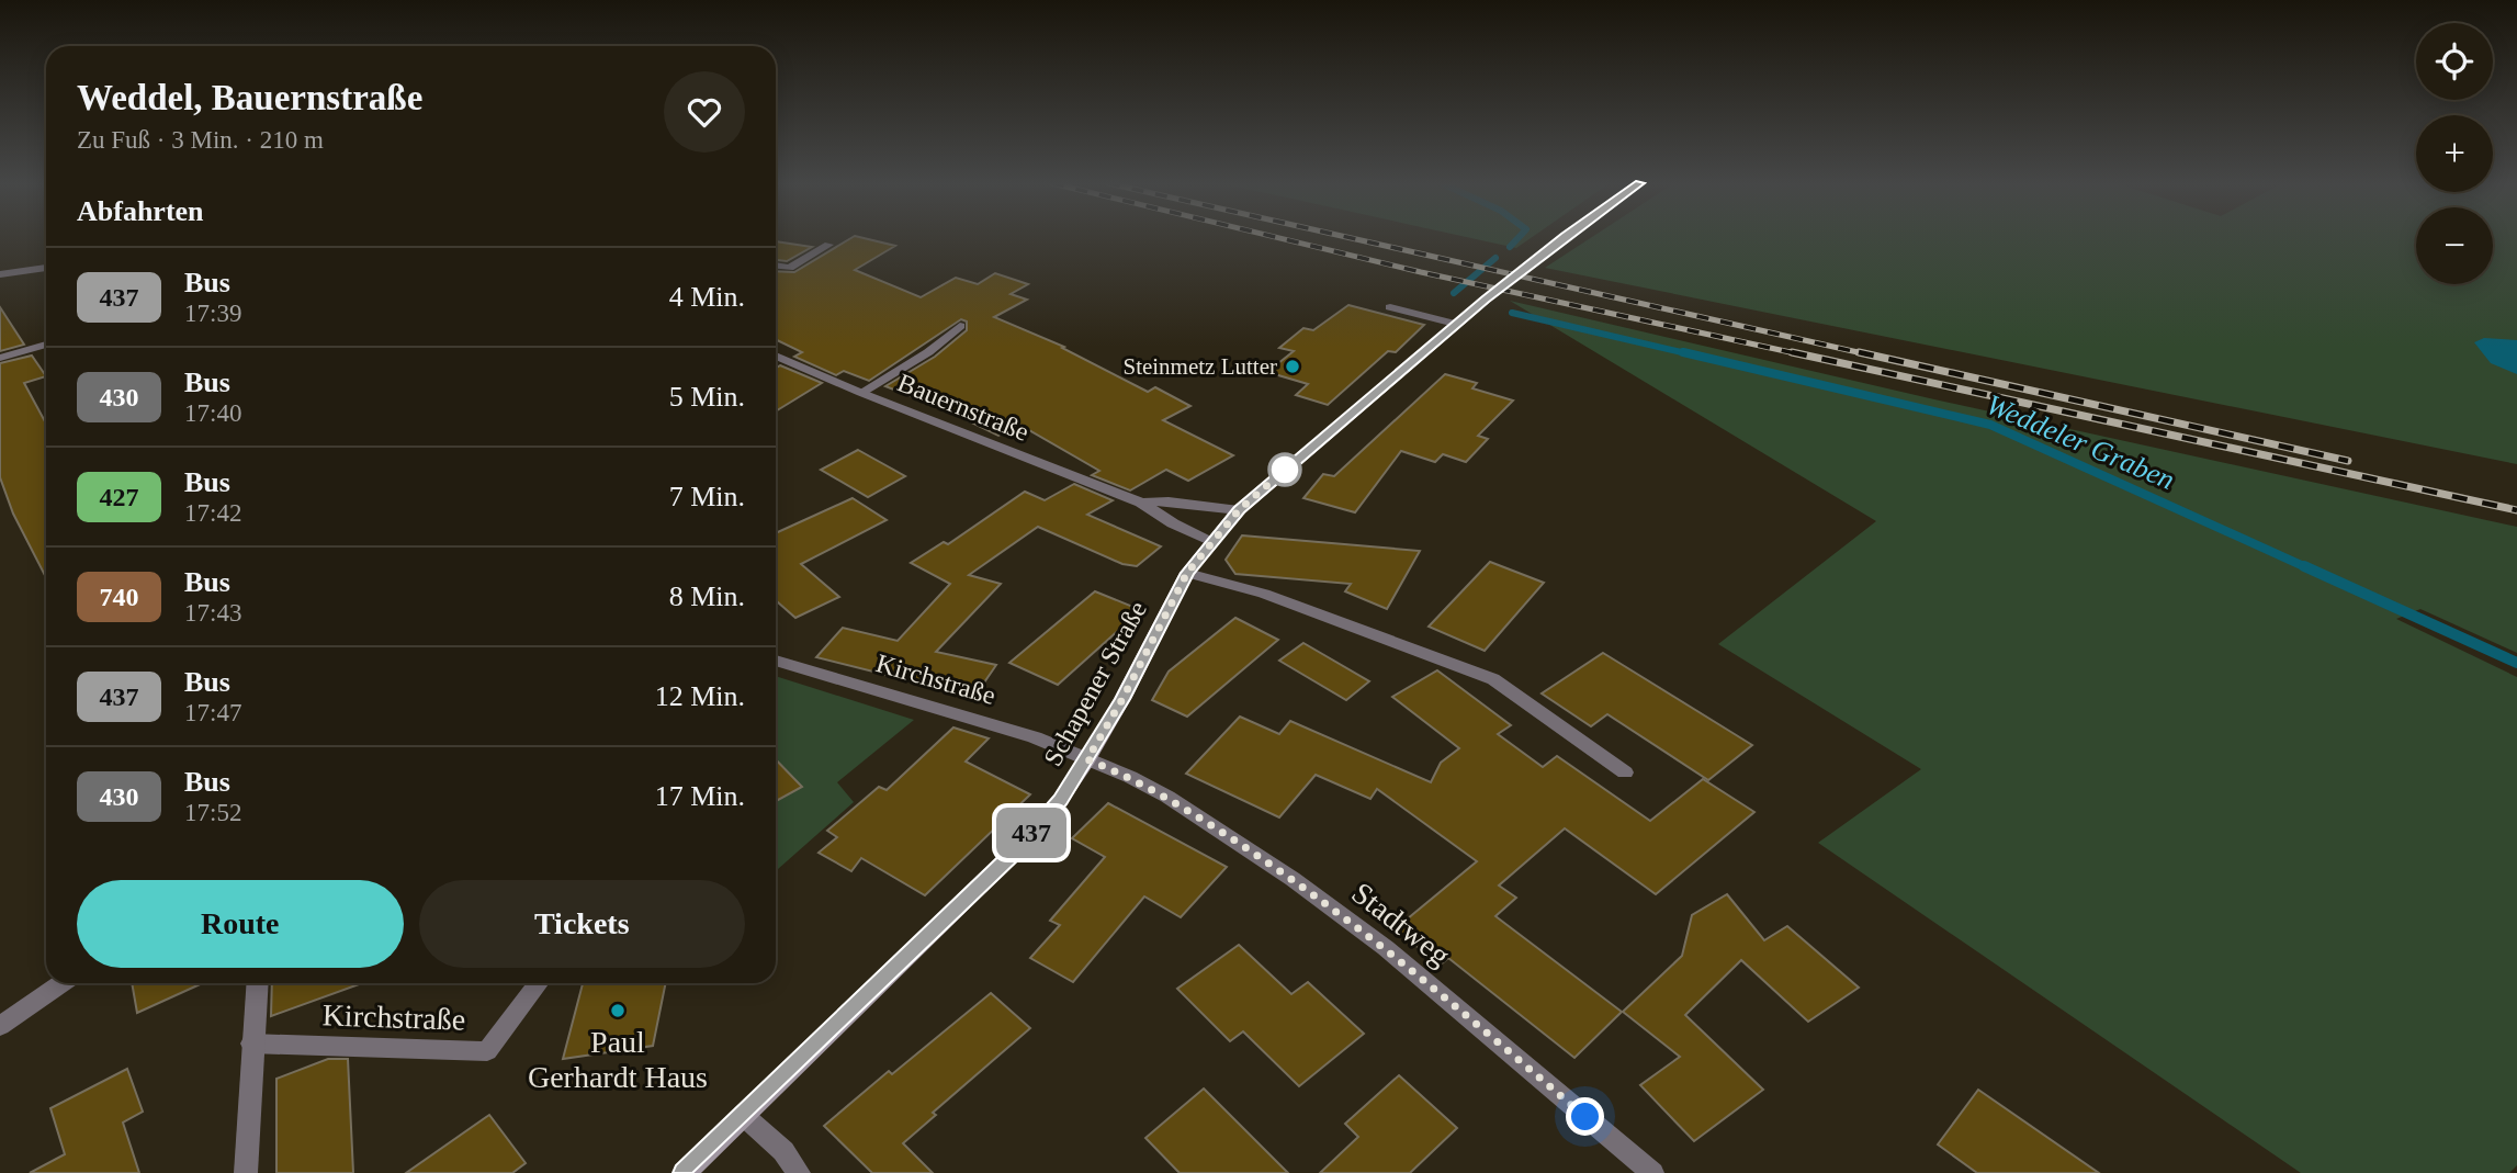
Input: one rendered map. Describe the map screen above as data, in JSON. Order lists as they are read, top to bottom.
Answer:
{
  "streets": {
    "street": [
      "Bauernstraße",
      "Kirchstraße",
      "Schapener Straße",
      "Stadtweg"
    ]
  },
  "crossings": [
    ["Bauernstraße", "Schapener Straße"],
    ["Kirchstraße", "Schapener Straße"],
    ["Kirchstraße", "Stadtweg"],
    ["Schapener Straße", "Stadtweg"]
  ],
  "water": ["Weddeler Graben"],
  "places": ["Steinmetz Lutter", "Paul Gerhardt Haus"],
  "lines": ["bus line 437"],
  "page": {
    "on_map": "437",
    "map_buttons": ["+", "−"],
    "heading": [
      ["Weddel, Bauernstraße", "Zu Fuß · 3 Min. · 210 m"],
      "Abfahrten"
    ],
    "list": [
      {
        "mark": "437",
        "name": "Bus",
        "note": "17:39",
        "value": "4 Min."
      },
      {
        "mark": "430",
        "name": "Bus",
        "note": "17:40",
        "value": "5 Min."
      },
      {
        "mark": "427",
        "name": "Bus",
        "note": "17:42",
        "value": "7 Min."
      },
      {
        "mark": "740",
        "name": "Bus",
        "note": "17:43",
        "value": "8 Min."
      },
      {
        "mark": "437",
        "name": "Bus",
        "note": "17:47",
        "value": "12 Min."
      },
      {
        "mark": "430",
        "name": "Bus",
        "note": "17:52",
        "value": "17 Min."
      }
    ],
    "buttons": ["Route", "Tickets"]
  }
}
